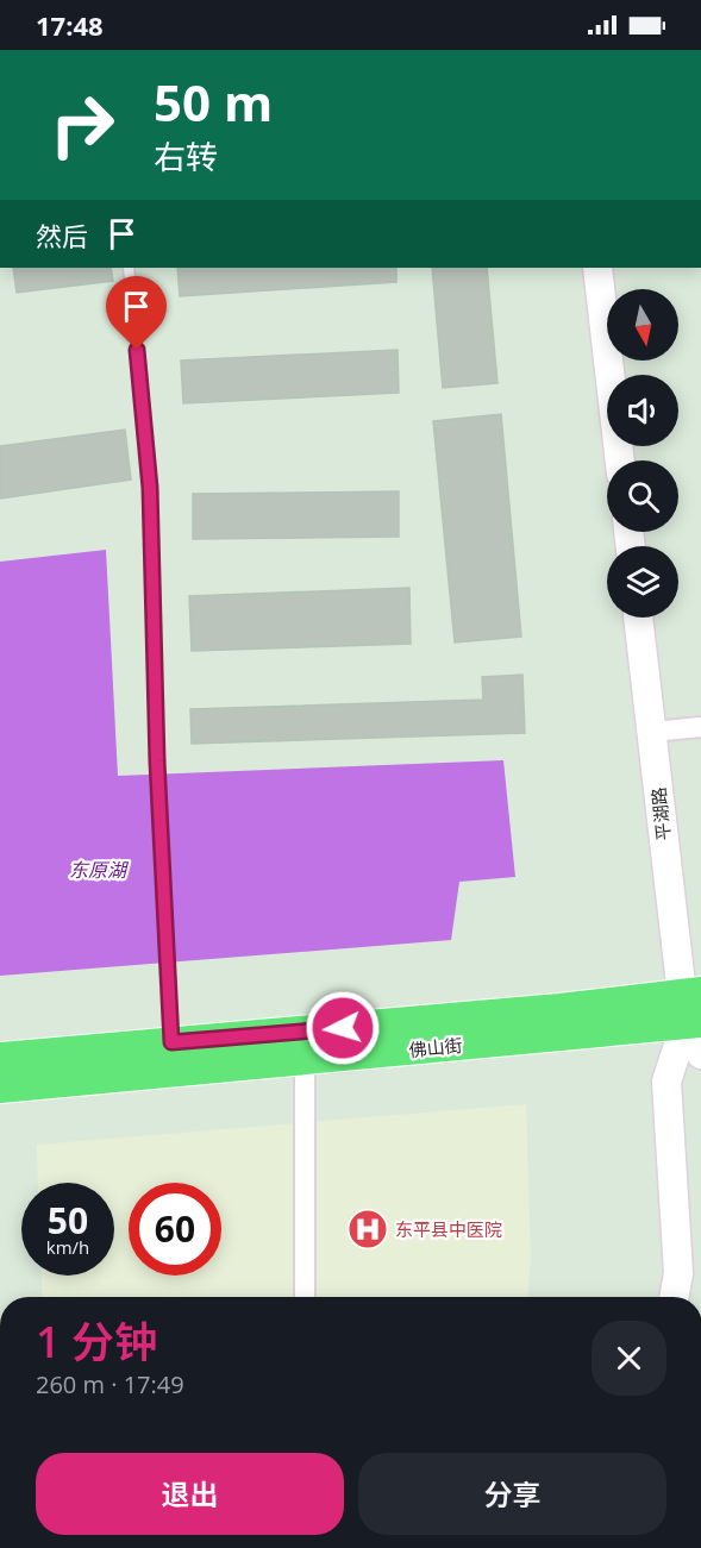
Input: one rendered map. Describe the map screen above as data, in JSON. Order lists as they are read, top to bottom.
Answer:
{
  "streets": {
    "main road": ["佛山街"],
    "street": ["平湖路"]
  },
  "crossings": [
    ["平湖路", "佛山街"]
  ],
  "water": ["东原湖"],
  "places": {
    "hospital": ["东平县中医院"]
  },
  "north": "bottom",
  "page": {
    "status": "17:48",
    "turn": ["50 m", "右转"],
    "then": "然后",
    "speed": "50 km/h",
    "limit": "60",
    "heading": ["1 分钟", "260 m · 17:49"],
    "buttons": ["退出", "分享"]
  }
}
